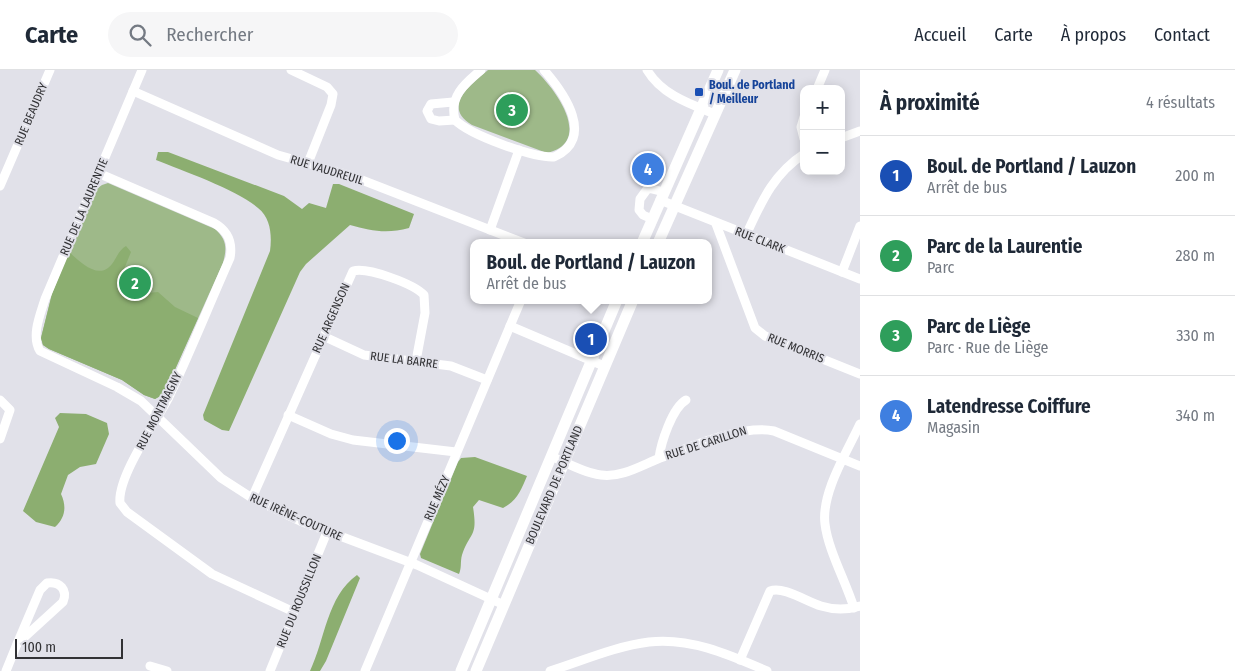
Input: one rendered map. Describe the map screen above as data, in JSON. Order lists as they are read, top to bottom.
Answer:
{
  "streets": {
    "main road": ["BOULEVARD DE PORTLAND"],
    "street": [
      "RUE BEAUDRY",
      "RUE VAUDREUIL",
      "RUE DE LA LAURENTIE",
      "RUE CLARK",
      "RUE ARGENSON",
      "RUE MORRIS",
      "RUE LA BARRE",
      "RUE MONTMAGNY",
      "RUE DE CARILLON",
      "RUE MÉZY",
      "RUE IRÈNE-COUTURE",
      "RUE DU ROUSSILLON"
    ]
  },
  "crossings": [
    ["RUE VAUDREUIL", "RUE DE LA LAURENTIE"],
    ["RUE DE LA LAURENTIE", "RUE MONTMAGNY"],
    ["RUE DE LA LAURENTIE", "RUE IRÈNE-COUTURE"],
    ["RUE CLARK", "RUE MORRIS"],
    ["RUE ARGENSON", "RUE LA BARRE"],
    ["RUE ARGENSON", "RUE IRÈNE-COUTURE"],
    ["RUE LA BARRE", "RUE MÉZY"],
    ["RUE MONTMAGNY", "RUE IRÈNE-COUTURE"],
    ["RUE MONTMAGNY", "RUE DU ROUSSILLON"],
    ["RUE DE CARILLON", "BOULEVARD DE PORTLAND"],
    ["BOULEVARD DE PORTLAND", "RUE IRÈNE-COUTURE"],
    ["RUE MÉZY", "RUE IRÈNE-COUTURE"],
    ["RUE IRÈNE-COUTURE", "RUE DU ROUSSILLON"]
  ],
  "places": {
    "transit": ["Boul. de Portland / Meilleur"]
  },
  "scale_bar": "100 m",
  "page": {
    "header": "Carte",
    "search": "Rechercher",
    "nav": [
      "Accueil",
      "Carte",
      "À propos",
      "Contact"
    ],
    "heading": ["À proximité", "4 résultats"],
    "map_buttons": ["+", "−"],
    "pins": [
      "3",
      "4",
      "2",
      "1"
    ],
    "list": [
      {
        "mark": "1",
        "name": "Boul. de Portland / Lauzon",
        "note": "Arrêt de bus",
        "value": "200 m"
      },
      {
        "mark": "2",
        "name": "Parc de la Laurentie",
        "note": "Parc",
        "value": "280 m"
      },
      {
        "mark": "3",
        "name": "Parc de Liège",
        "note": "Parc · Rue de Liège",
        "value": "330 m"
      },
      {
        "mark": "4",
        "name": "Latendresse Coiffure",
        "note": "Magasin",
        "value": "340 m"
      }
    ],
    "popup": ["Boul. de Portland / Lauzon", "Arrêt de bus"],
    "scale": "100 m"
  }
}
